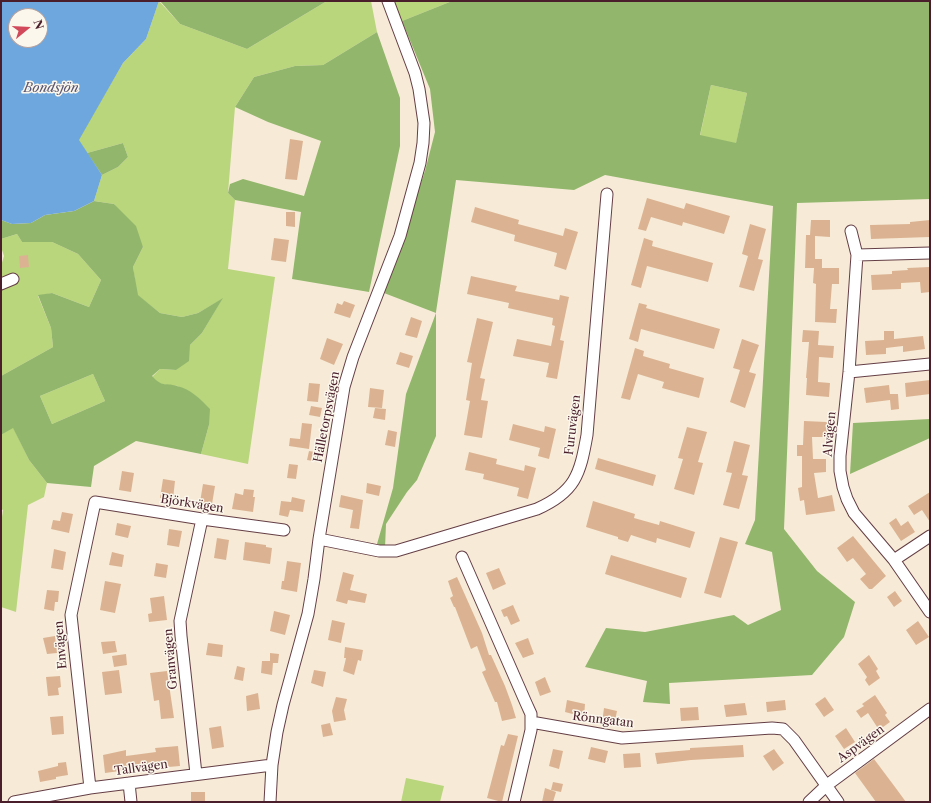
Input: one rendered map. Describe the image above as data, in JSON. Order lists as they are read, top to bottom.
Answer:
{
  "streets": {
    "street": [
      "Hälletorpsvägen",
      "Furuvägen",
      "Alvägen",
      "Björkvägen",
      "Envägen",
      "Granvägen",
      "Rönngatan",
      "Aspvägen",
      "Tallvägen"
    ]
  },
  "crossings": [
    ["Hälletorpsvägen", "Furuvägen"],
    ["Hälletorpsvägen", "Tallvägen"],
    ["Björkvägen", "Envägen"],
    ["Björkvägen", "Granvägen"],
    ["Envägen", "Tallvägen"],
    ["Granvägen", "Tallvägen"],
    ["Rönngatan", "Aspvägen"]
  ],
  "water": ["Bondsjön"],
  "north": "right"
}
